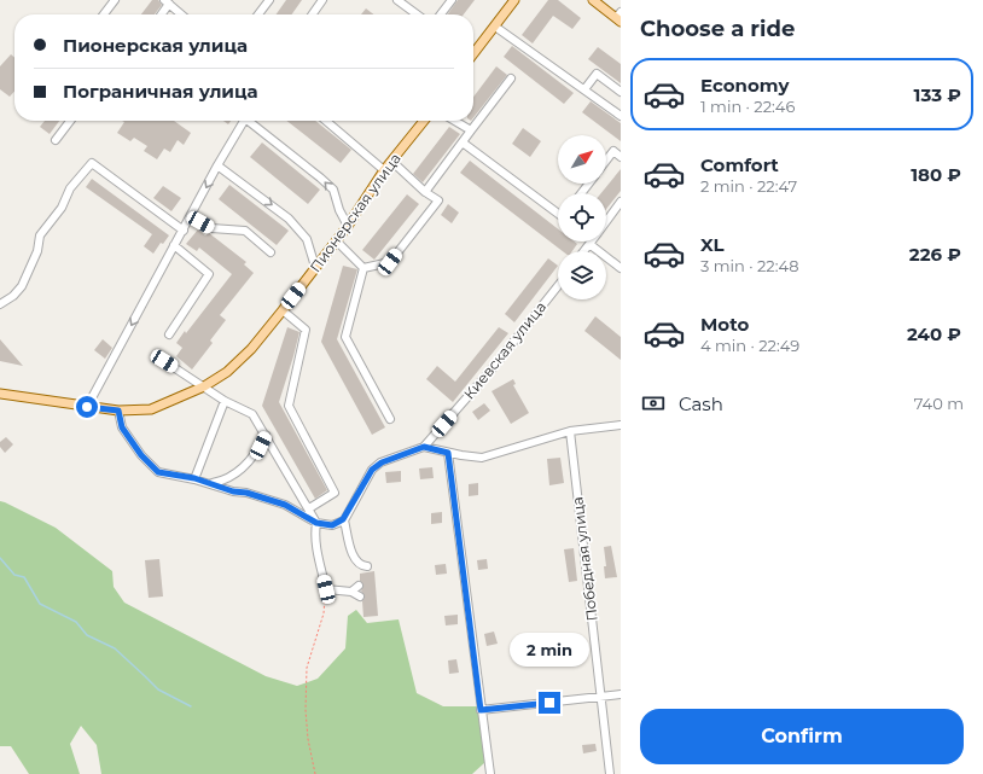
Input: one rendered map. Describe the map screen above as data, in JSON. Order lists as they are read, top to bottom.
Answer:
{
  "streets": {
    "main road": ["Пионерская улица"],
    "street": ["Киевская улица", "Победная улица"]
  },
  "north": "top right",
  "page": {
    "heading": "Choose a ride",
    "banner": ["Пионерская улица", "Пограничная улица"],
    "list": [
      {
        "name": "Economy",
        "note": "1 min · 22:46",
        "value": "133 ₽"
      },
      {
        "name": "Comfort",
        "note": "2 min · 22:47",
        "value": "180 ₽"
      },
      {
        "name": "XL",
        "note": "3 min · 22:48",
        "value": "226 ₽"
      },
      {
        "name": "Moto",
        "note": "4 min · 22:49",
        "value": "240 ₽"
      }
    ],
    "pay": ["Cash", "740 m"],
    "bubble": "2 min",
    "buttons": "Confirm"
  }
}
